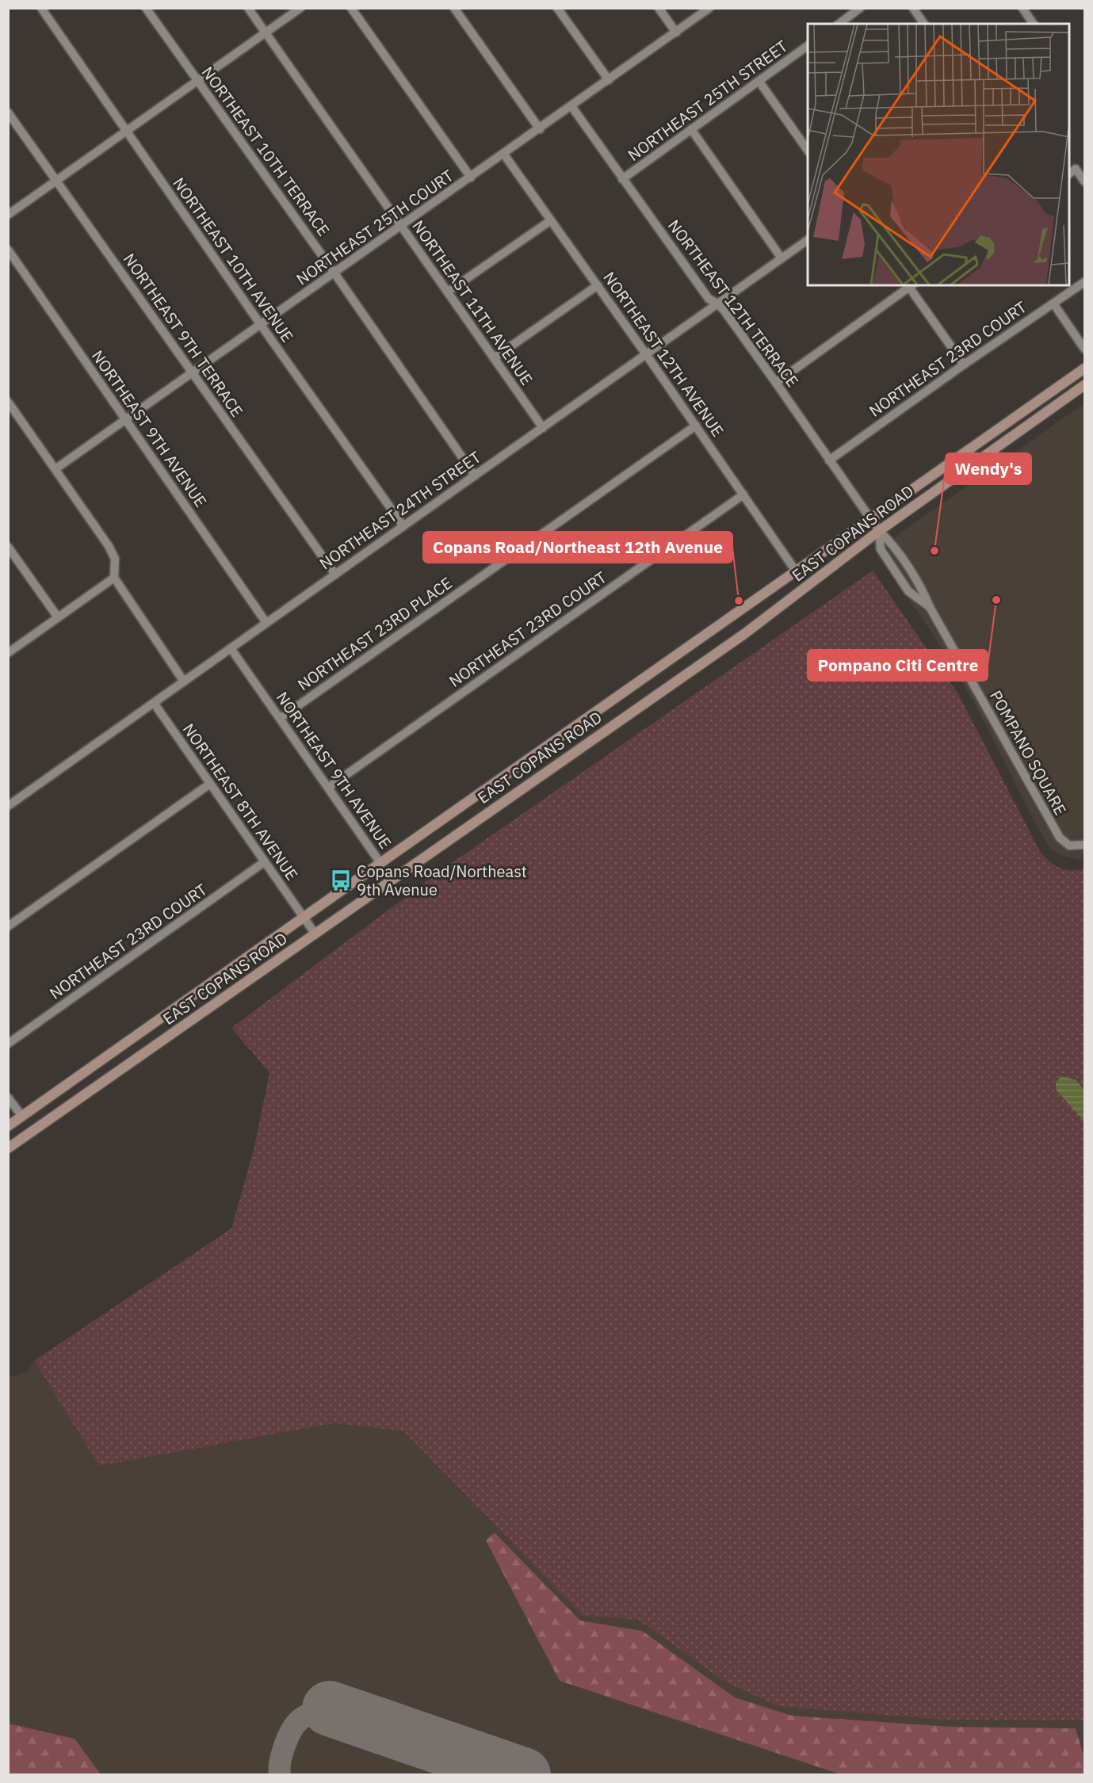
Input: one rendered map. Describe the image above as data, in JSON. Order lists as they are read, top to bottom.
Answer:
{
  "streets": {
    "main road": ["EAST COPANS ROAD"],
    "street": [
      "NORTHEAST 25TH STREET",
      "NORTHEAST 10TH TERRACE",
      "NORTHEAST 25TH COURT",
      "NORTHEAST 10TH AVENUE",
      "NORTHEAST 11TH AVENUE",
      "NORTHEAST 12TH TERRACE",
      "NORTHEAST 9TH TERRACE",
      "NORTHEAST 12TH AVENUE",
      "NORTHEAST 23RD COURT",
      "NORTHEAST 9TH AVENUE",
      "NORTHEAST 24TH STREET",
      "NORTHEAST 23RD PLACE",
      "POMPANO SQUARE",
      "NORTHEAST 8TH AVENUE"
    ]
  },
  "crossings": [
    ["NORTHEAST 25TH STREET", "NORTHEAST 12TH TERRACE"],
    ["NORTHEAST 10TH TERRACE", "NORTHEAST 25TH COURT"],
    ["NORTHEAST 10TH TERRACE", "NORTHEAST 24TH STREET"],
    ["NORTHEAST 25TH COURT", "NORTHEAST 10TH AVENUE"],
    ["NORTHEAST 25TH COURT", "NORTHEAST 11TH AVENUE"],
    ["NORTHEAST 25TH COURT", "NORTHEAST 12TH TERRACE"],
    ["NORTHEAST 25TH COURT", "NORTHEAST 9TH TERRACE"],
    ["NORTHEAST 25TH COURT", "NORTHEAST 12TH AVENUE"],
    ["NORTHEAST 25TH COURT", "NORTHEAST 9TH AVENUE"],
    ["NORTHEAST 10TH AVENUE", "NORTHEAST 24TH STREET"],
    ["NORTHEAST 11TH AVENUE", "NORTHEAST 24TH STREET"],
    ["NORTHEAST 12TH TERRACE", "NORTHEAST 23RD COURT"],
    ["NORTHEAST 12TH TERRACE", "NORTHEAST 24TH STREET"],
    ["NORTHEAST 12TH TERRACE", "EAST COPANS ROAD"],
    ["NORTHEAST 12TH TERRACE", "POMPANO SQUARE"],
    ["NORTHEAST 9TH TERRACE", "NORTHEAST 24TH STREET"],
    ["NORTHEAST 12TH AVENUE", "NORTHEAST 23RD COURT"],
    ["NORTHEAST 12TH AVENUE", "NORTHEAST 24TH STREET"],
    ["NORTHEAST 12TH AVENUE", "EAST COPANS ROAD"],
    ["NORTHEAST 12TH AVENUE", "NORTHEAST 23RD PLACE"],
    ["NORTHEAST 23RD COURT", "NORTHEAST 9TH AVENUE"],
    ["NORTHEAST 23RD COURT", "NORTHEAST 8TH AVENUE"],
    ["NORTHEAST 9TH AVENUE", "NORTHEAST 24TH STREET"],
    ["NORTHEAST 9TH AVENUE", "EAST COPANS ROAD"],
    ["NORTHEAST 9TH AVENUE", "NORTHEAST 23RD PLACE"],
    ["NORTHEAST 24TH STREET", "NORTHEAST 8TH AVENUE"],
    ["EAST COPANS ROAD", "POMPANO SQUARE"],
    ["EAST COPANS ROAD", "NORTHEAST 8TH AVENUE"]
  ],
  "places": {
    "other": ["Wendy's", "Pompano Citi Centre", "Copans Road/Northeast 12th Avenue"],
    "bus stop": ["Copans Road/Northeast 9th Avenue"]
  }
}
